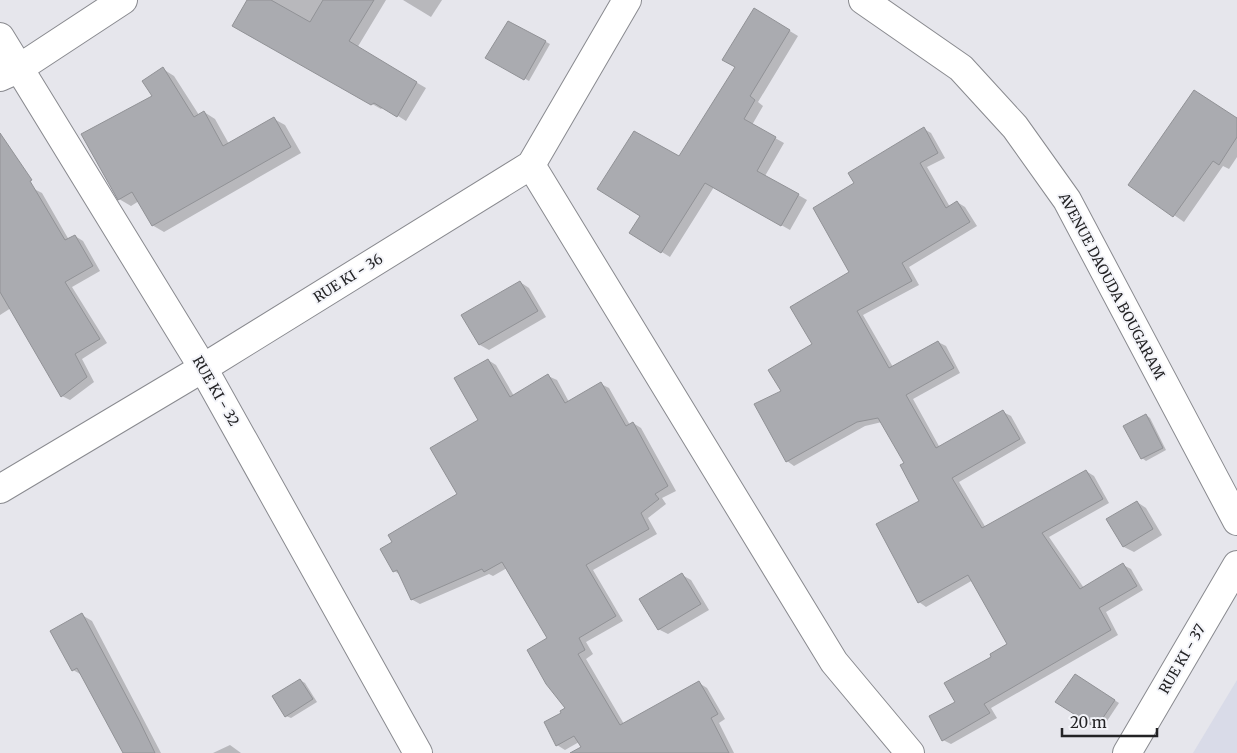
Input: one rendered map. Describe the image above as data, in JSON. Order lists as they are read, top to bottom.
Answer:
{
  "streets": {
    "street": [
      "RUE KI - 36",
      "AVENUE DAOUDA BOUGARAM",
      "RUE KI - 32",
      "RUE KI - 37"
    ]
  },
  "crossings": [
    ["RUE KI - 36", "RUE KI - 32"]
  ],
  "scale_bar": "20 m"
}
